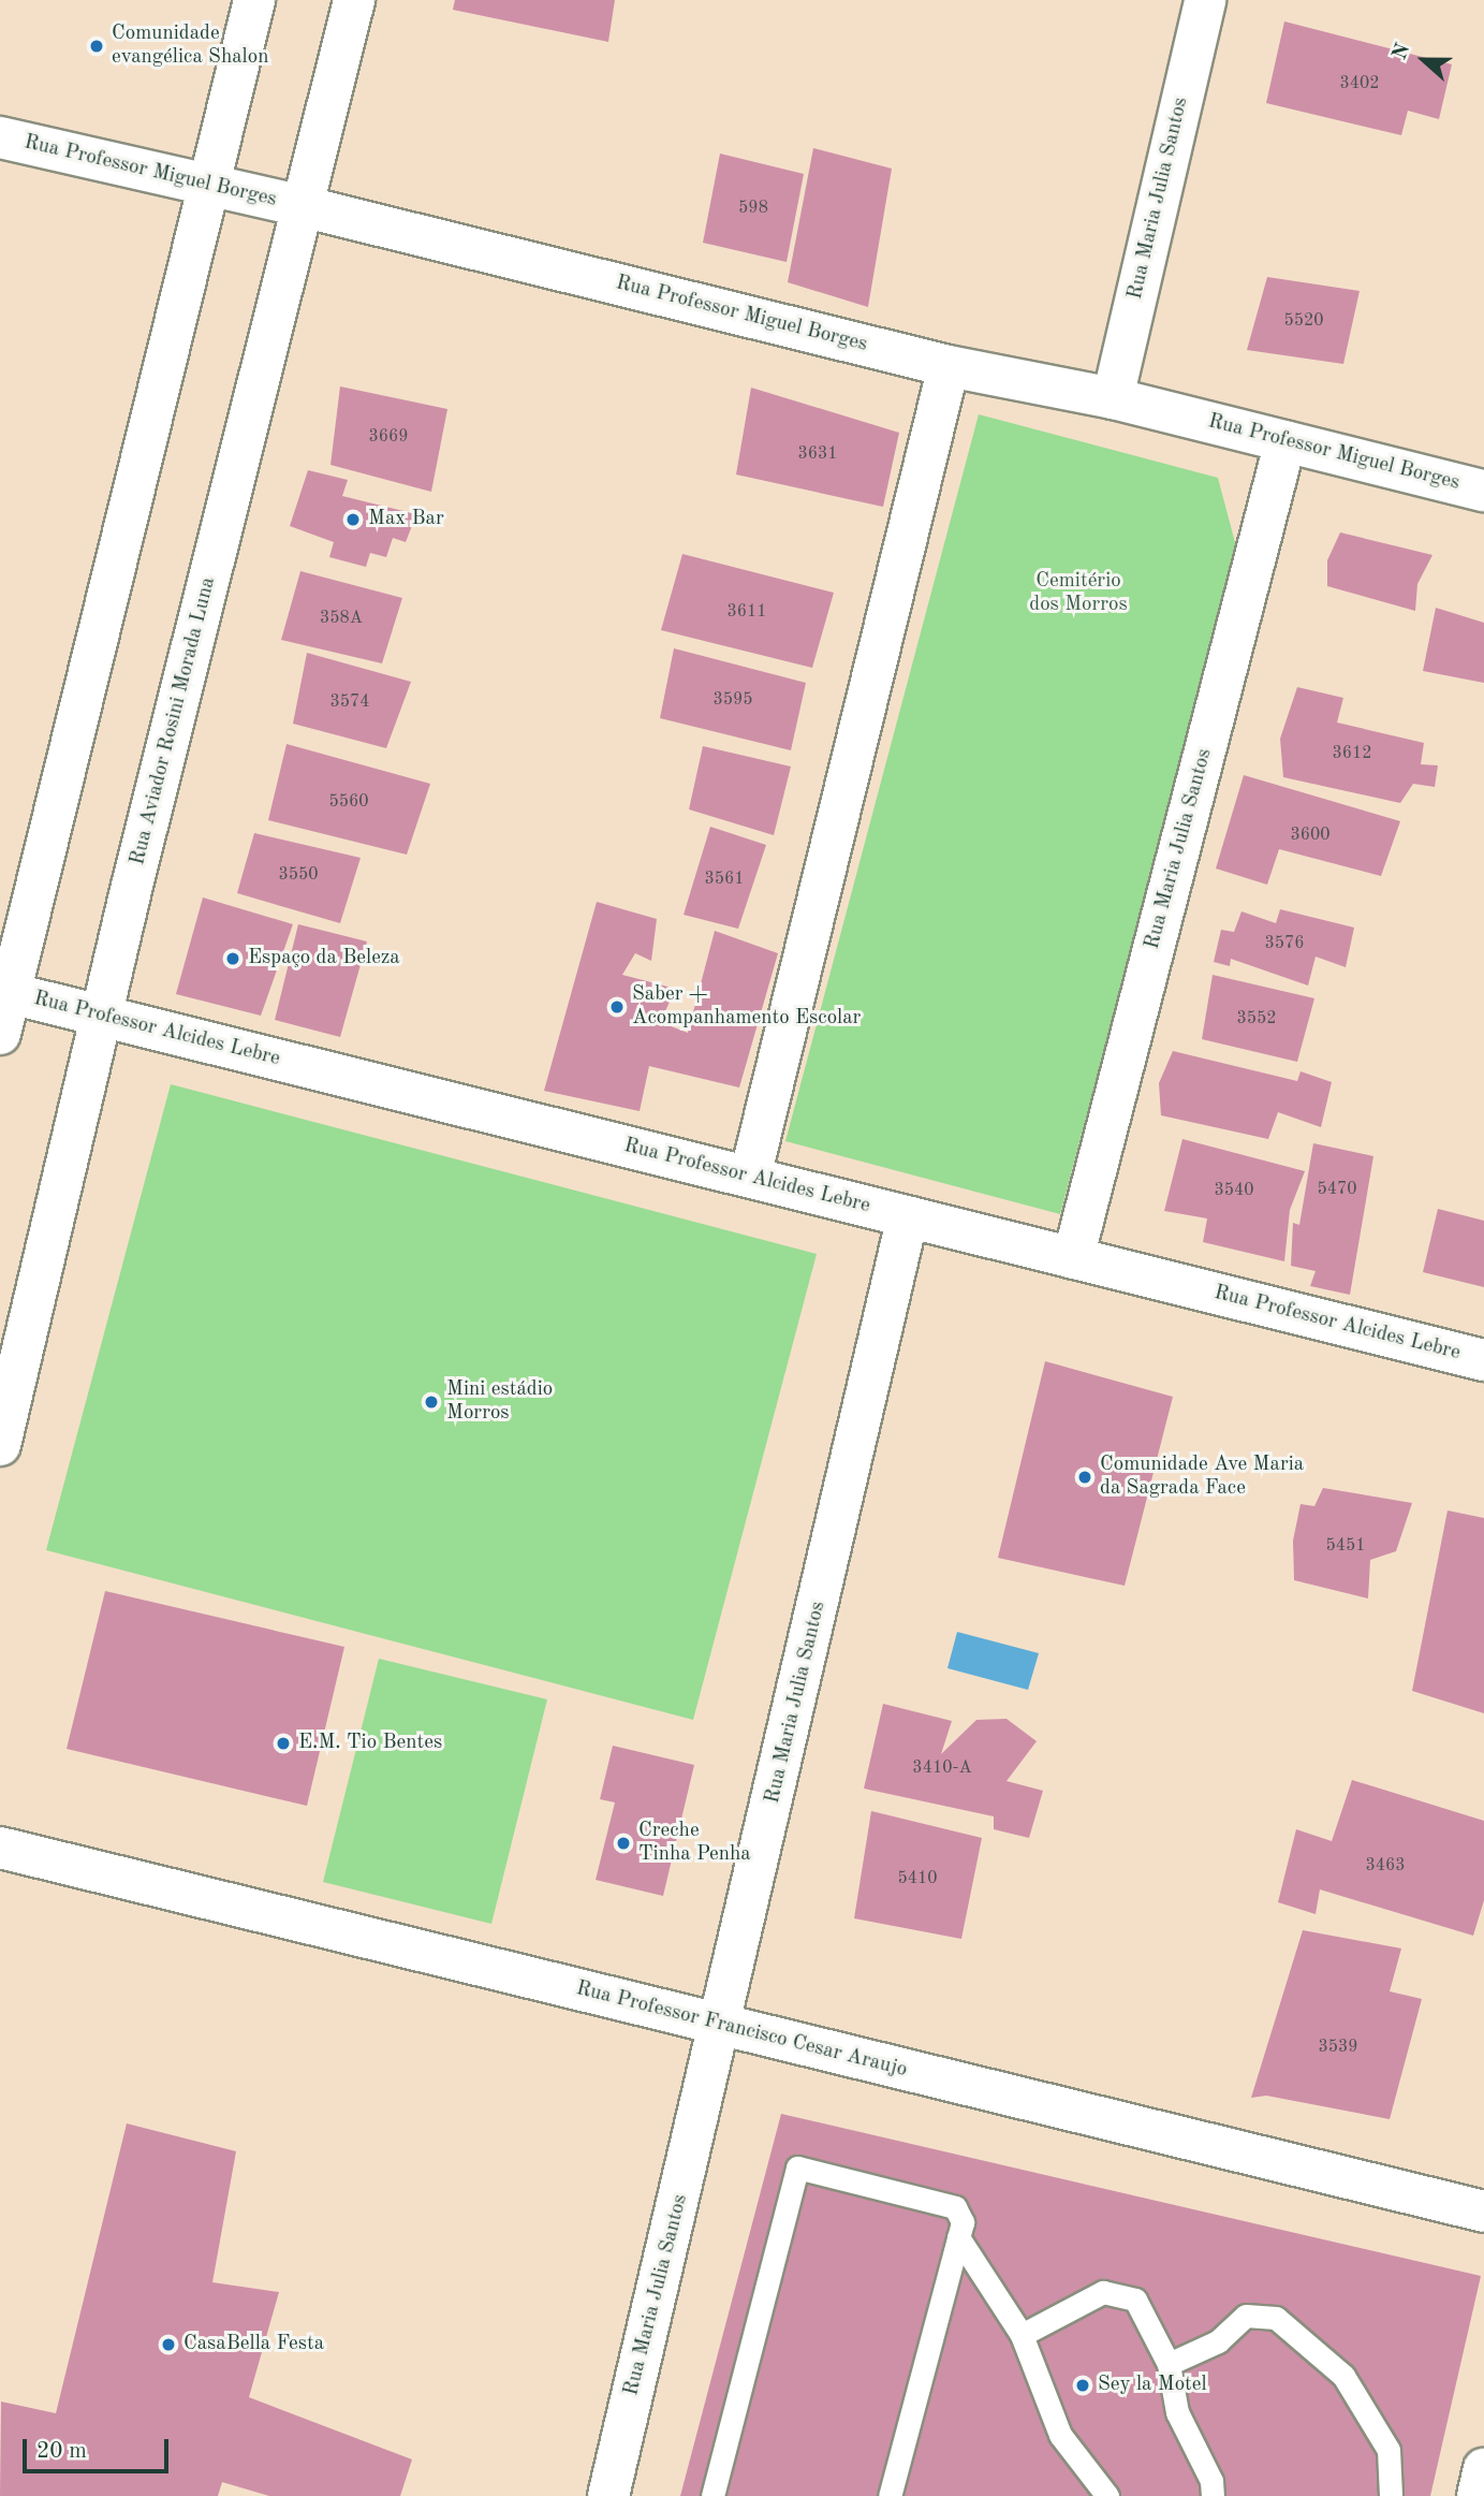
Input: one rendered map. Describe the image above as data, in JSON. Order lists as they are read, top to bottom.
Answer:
{
  "streets": {
    "street": [
      "Rua Professor Miguel Borges",
      "Rua Maria Julia Santos",
      "Rua Aviador Rosini Morada Luna",
      "Rua Professor Alcides Lebre",
      "Rua Professor Francisco Cesar Araujo"
    ]
  },
  "crossings": [
    ["Rua Professor Miguel Borges", "Rua Maria Julia Santos"],
    ["Rua Professor Miguel Borges", "Rua Aviador Rosini Morada Luna"],
    ["Rua Maria Julia Santos", "Rua Professor Alcides Lebre"],
    ["Rua Maria Julia Santos", "Rua Professor Francisco Cesar Araujo"],
    ["Rua Aviador Rosini Morada Luna", "Rua Professor Alcides Lebre"]
  ],
  "parks": ["Cemitério dos Morros"],
  "places": [
    "Comunidade evangélica Shalon",
    "Max Bar",
    "Espaço da Beleza",
    "Saber + Acompanhamento Escolar",
    "Mini estádio Morros",
    "Comunidade Ave Maria da Sagrada Face",
    "E.M. Tio Bentes",
    "Creche Tinha Penha",
    "CasaBella Festa",
    "Sey la Motel"
  ],
  "house_numbers": [
    "3402",
    "598",
    "5520",
    "3669",
    "3631",
    "3611",
    "358A",
    "3595",
    "3574",
    "3612",
    "5560",
    "3600",
    "3550",
    "3561",
    "3576",
    "3552",
    "5470",
    "3540",
    "5451",
    "3410-A",
    "3463",
    "5410",
    "3539"
  ],
  "scale_bar": "20 m",
  "north": "left"
}
